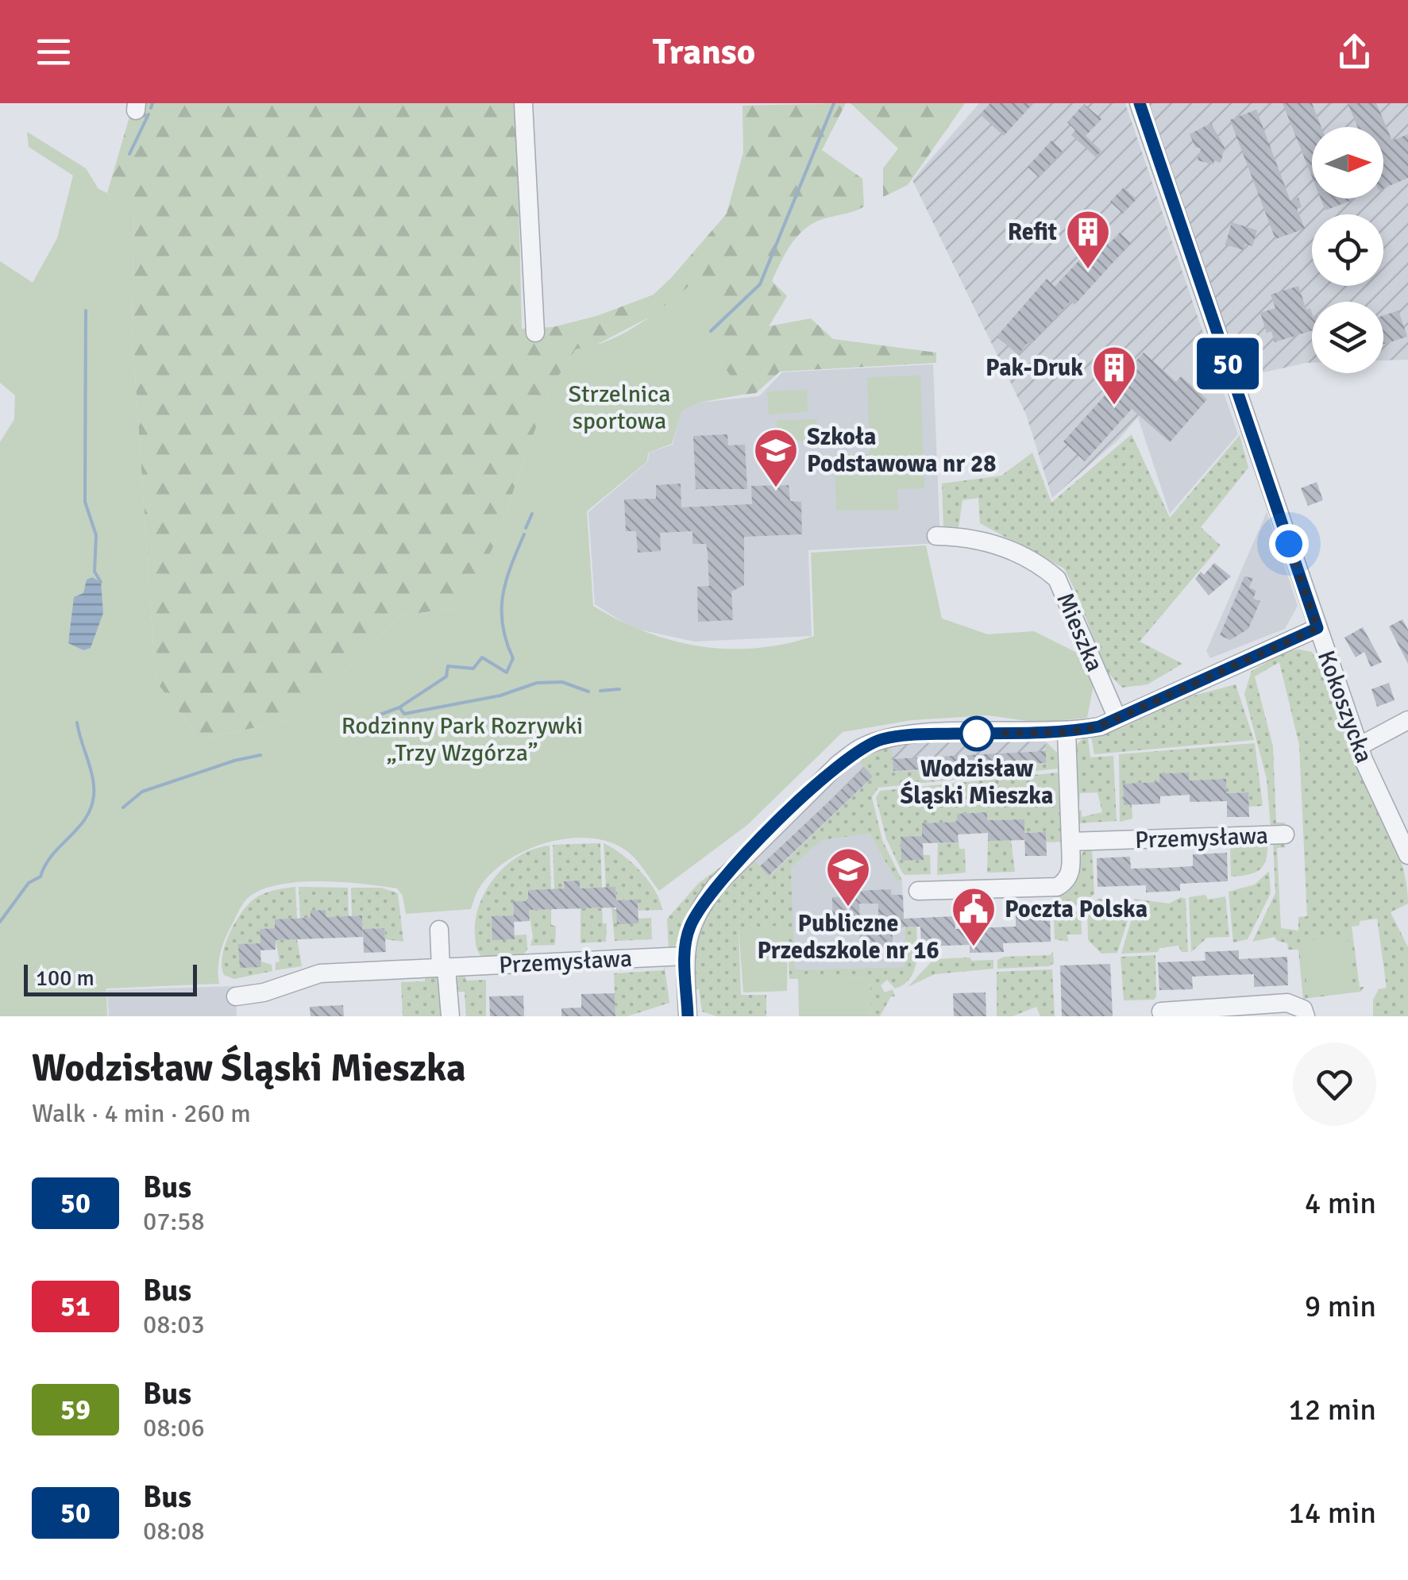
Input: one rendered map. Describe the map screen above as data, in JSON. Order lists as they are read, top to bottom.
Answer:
{
  "streets": {
    "street": ["Mieszka", "Kokoszycka", "Przemysława"]
  },
  "parks": ["Strzelnica sportowa", "Rodzinny Park Rozrywki „Trzy Wzgórza”"],
  "places": {
    "building": ["Refit", "Pak-Druk"],
    "school or university": ["Szkoła Podstawowa nr 28", "Publiczne Przedszkole nr 16"],
    "other": ["Wodzisław Śląski Mieszka"],
    "public building": ["Poczta Polska"]
  },
  "lines": ["bus line 50"],
  "scale_bar": "100 m",
  "north": "right",
  "page": {
    "header": "Transo",
    "on_map": "50",
    "scale": "100 m",
    "heading": ["Wodzisław Śląski Mieszka", "Walk · 4 min · 260 m"],
    "list": [
      {
        "mark": "50",
        "name": "Bus",
        "note": "07:58",
        "value": "4 min"
      },
      {
        "mark": "51",
        "name": "Bus",
        "note": "08:03",
        "value": "9 min"
      },
      {
        "mark": "59",
        "name": "Bus",
        "note": "08:06",
        "value": "12 min"
      },
      {
        "mark": "50",
        "name": "Bus",
        "note": "08:08",
        "value": "14 min"
      }
    ]
  }
}
